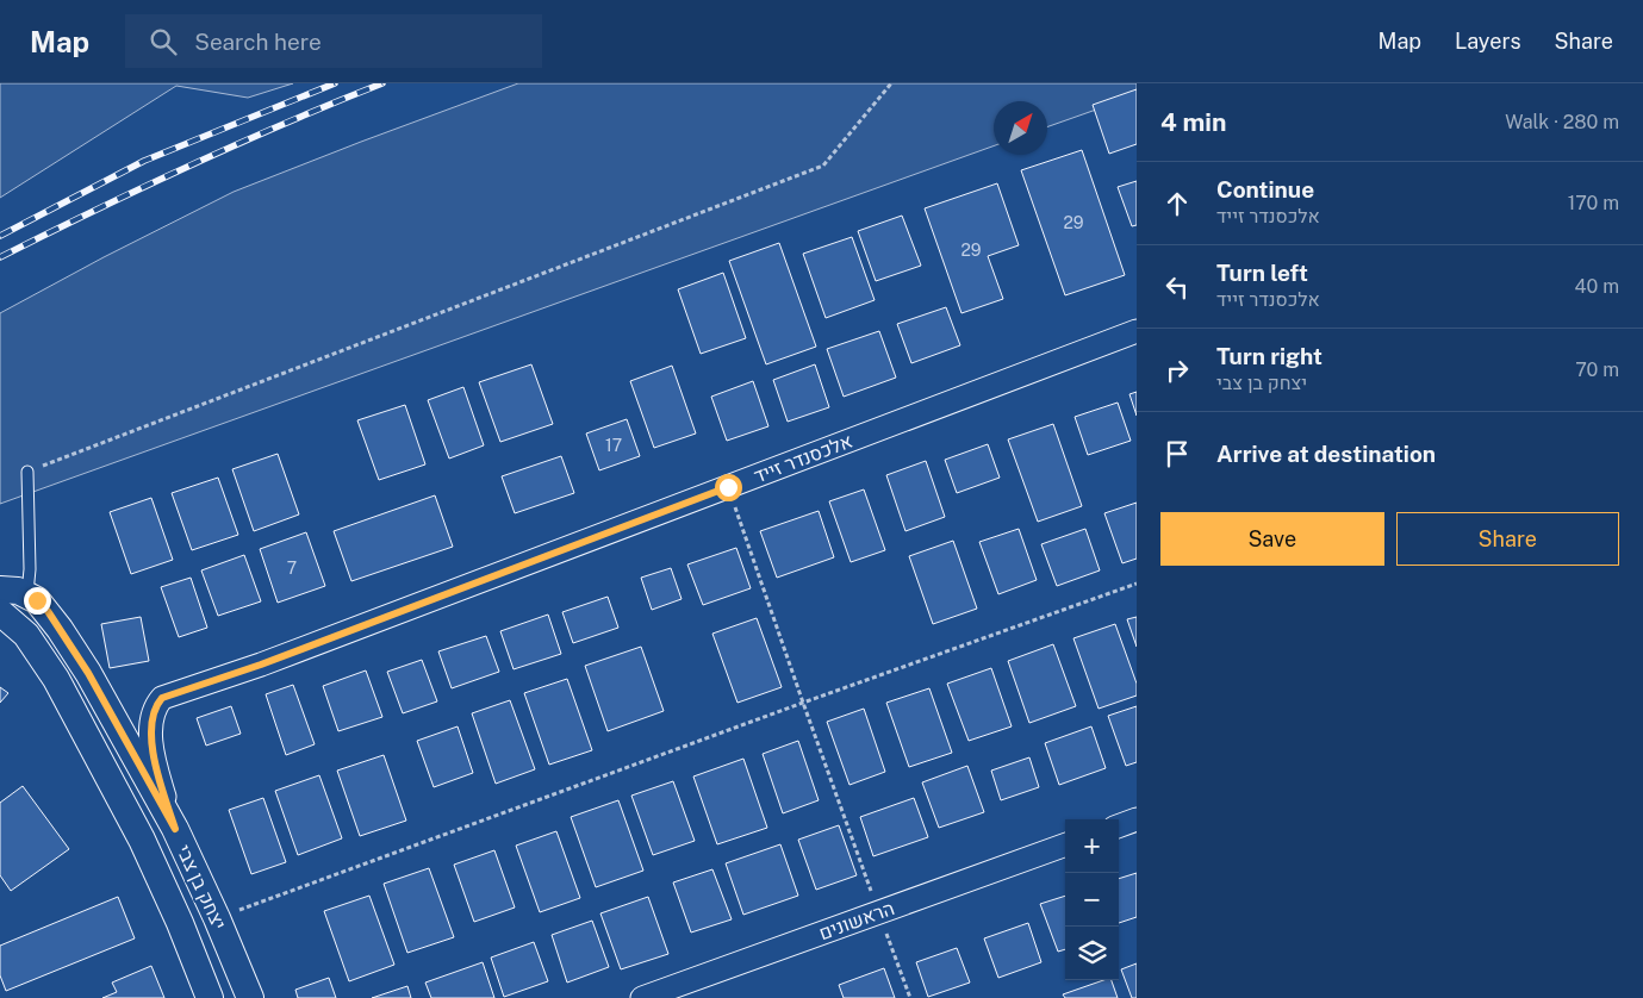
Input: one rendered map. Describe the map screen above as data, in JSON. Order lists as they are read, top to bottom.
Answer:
{
  "streets": {
    "street": ["אלכסנדר זייד", "יצחק בן צבי", "הראשונים"]
  },
  "crossings": [
    ["אלכסנדר זייד", "יצחק בן צבי"]
  ],
  "house_numbers": [
    "29",
    "29",
    "17",
    "7"
  ],
  "north": "top right",
  "page": {
    "header": "Map",
    "search": "Search here",
    "nav": ["Map", "Layers", "Share"],
    "heading": ["4 min", "Walk · 280 m"],
    "list": [
      ["Continue", "אלכסנדר זייד", "170 m"],
      ["Turn left", "אלכסנדר זייד", "40 m"],
      ["Turn right", "יצחק בן צבי", "70 m"],
      "Arrive at destination"
    ],
    "buttons": ["Save", "Share"],
    "map_buttons": ["+", "−"]
  }
}
